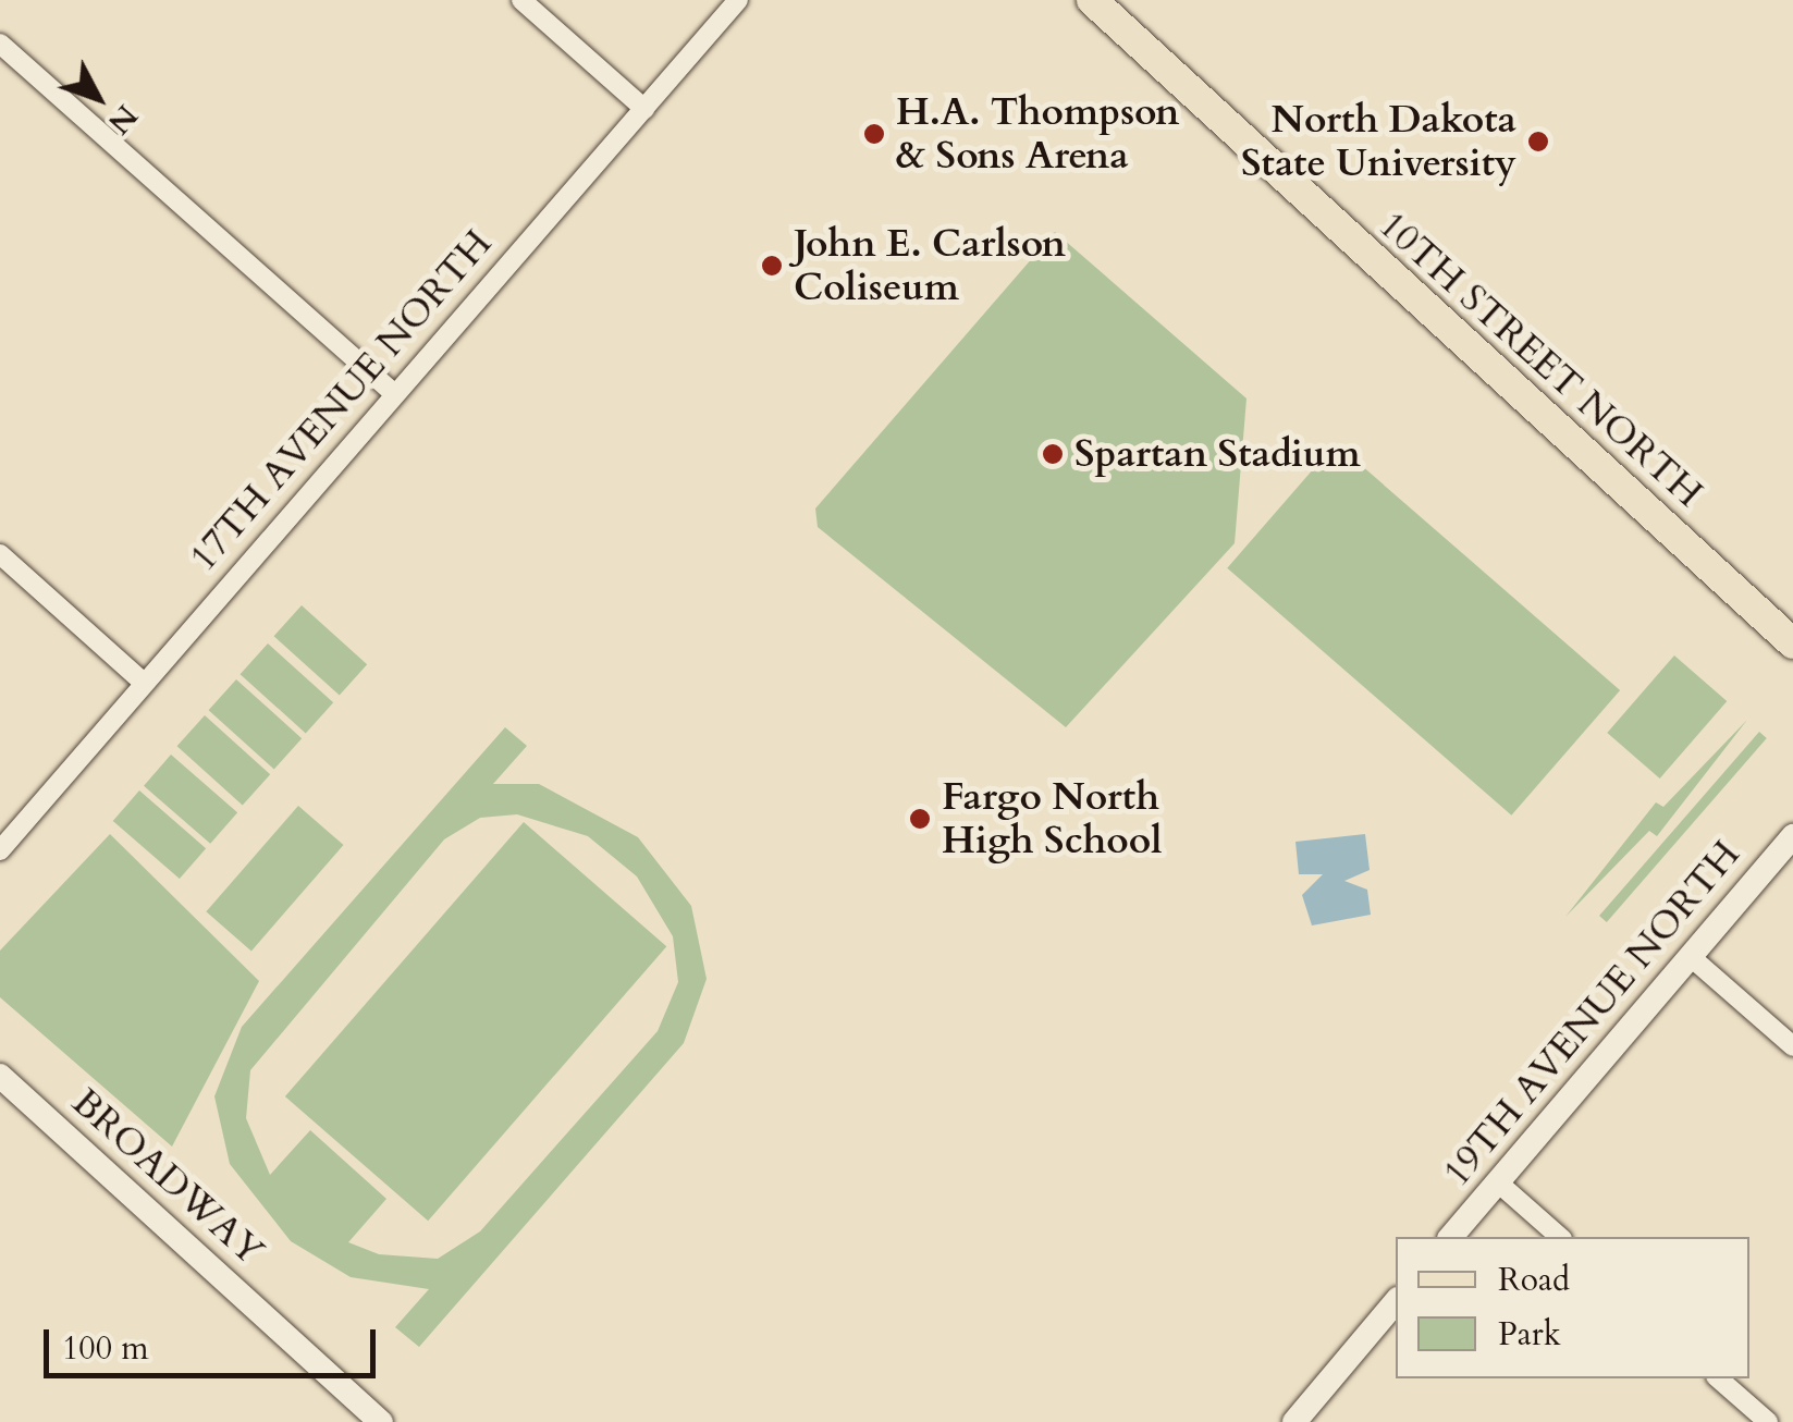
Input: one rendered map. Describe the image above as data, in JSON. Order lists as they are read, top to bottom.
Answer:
{
  "streets": {
    "main road": ["10TH STREET NORTH"],
    "street": ["17TH AVENUE NORTH", "19TH AVENUE NORTH", "BROADWAY"]
  },
  "places": [
    "H.A. Thompson & Sons Arena",
    "North Dakota State University",
    "John E. Carlson Coliseum",
    "Spartan Stadium",
    "Fargo North High School"
  ],
  "legend": ["Road", "Park"],
  "scale_bar": "100 m",
  "north": "bottom right"
}
